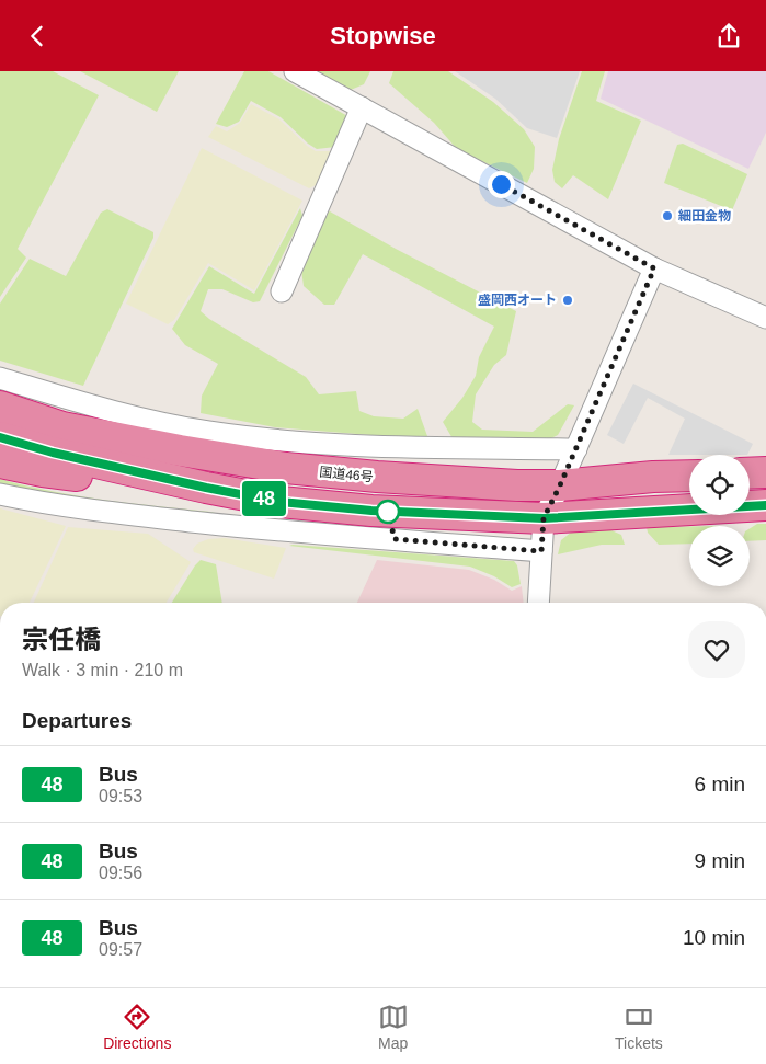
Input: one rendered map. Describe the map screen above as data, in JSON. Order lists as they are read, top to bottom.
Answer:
{
  "streets": {
    "highway": ["国道46号"]
  },
  "places": ["細田金物", "盛岡西オート"],
  "lines": ["bus line 48"],
  "page": {
    "header": "Stopwise",
    "on_map": "48",
    "heading": [
      ["宗任橋", "Walk · 3 min · 210 m"],
      "Departures"
    ],
    "list": [
      {
        "mark": "48",
        "name": "Bus",
        "note": "09:53",
        "value": "6 min"
      },
      {
        "mark": "48",
        "name": "Bus",
        "note": "09:56",
        "value": "9 min"
      },
      {
        "mark": "48",
        "name": "Bus",
        "note": "09:57",
        "value": "10 min"
      }
    ],
    "tabs": ["Directions", "Map", "Tickets"]
  }
}
